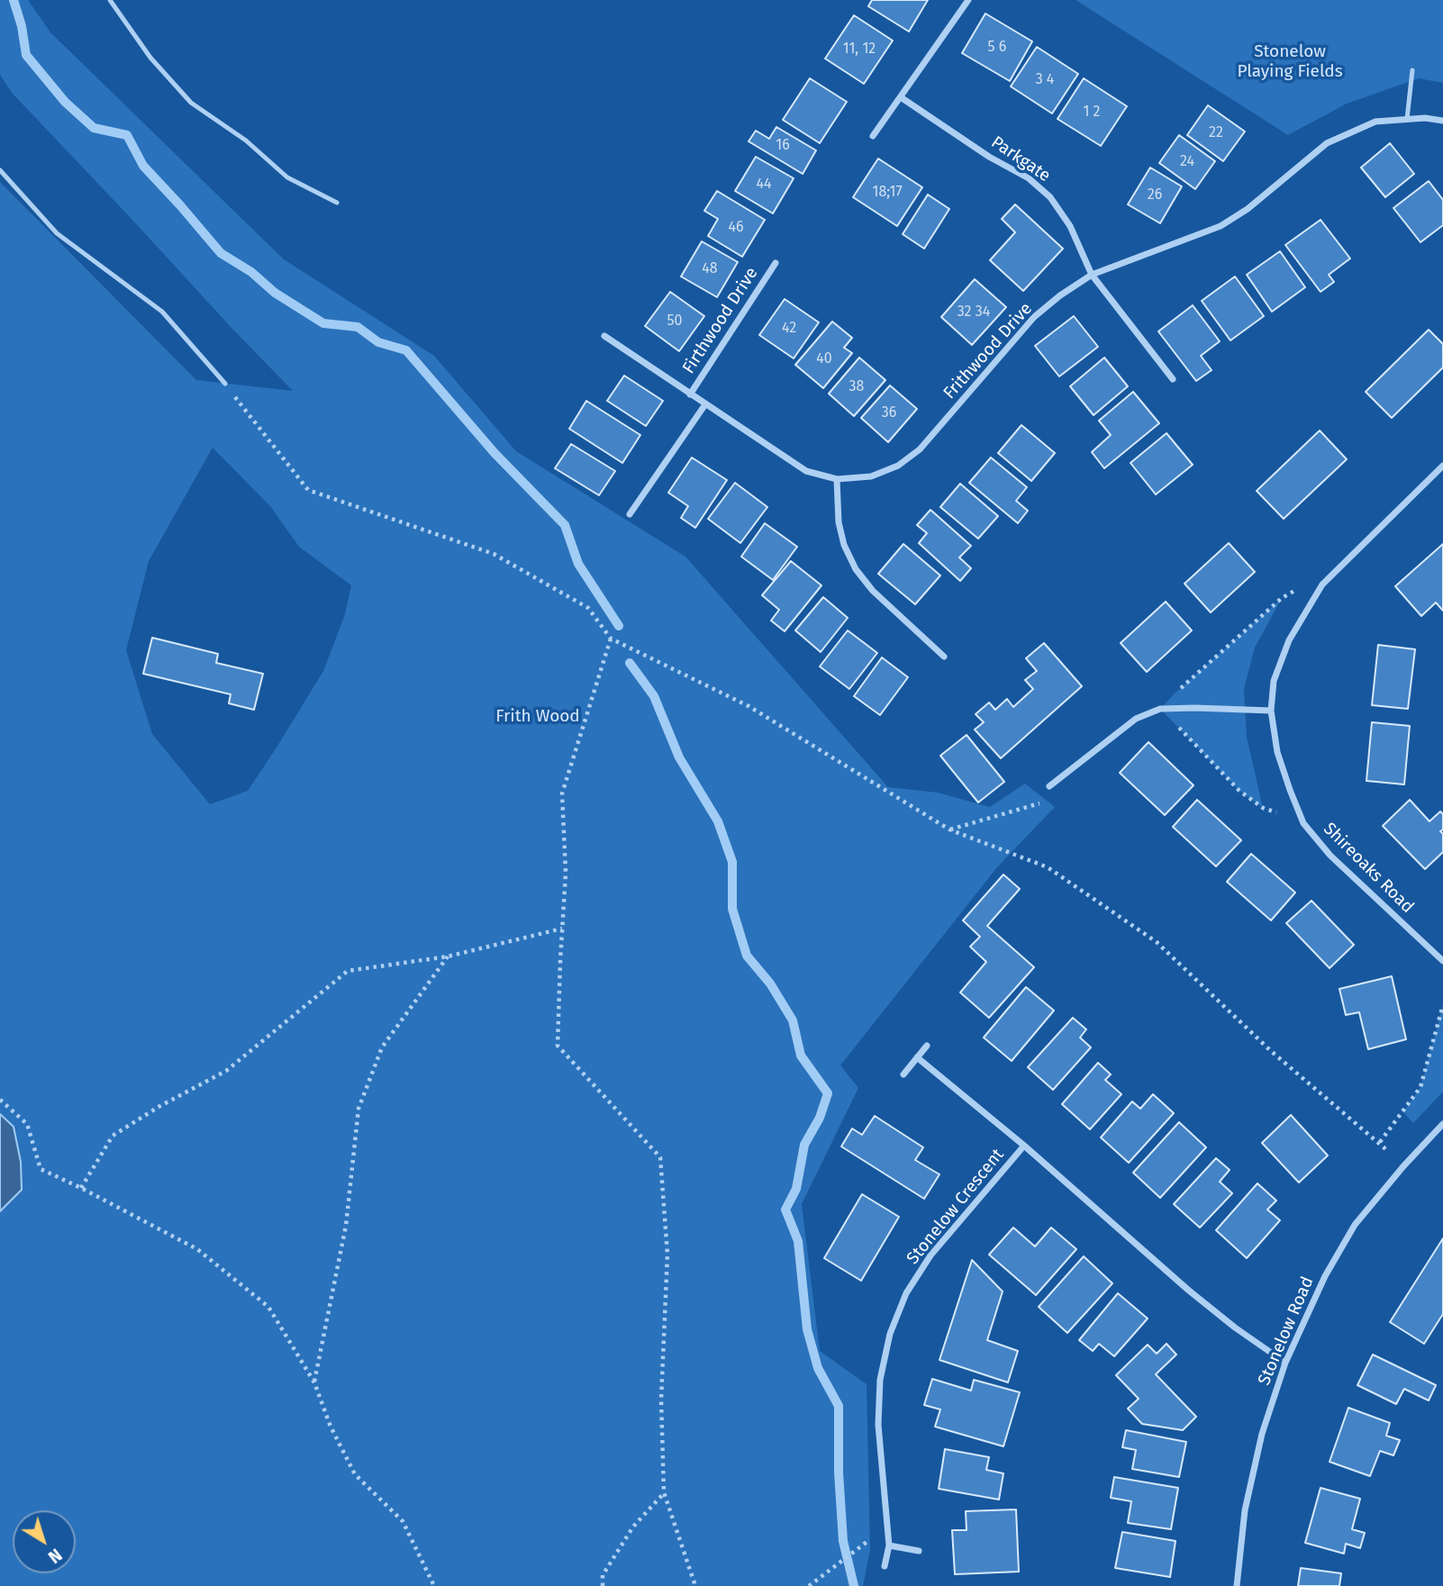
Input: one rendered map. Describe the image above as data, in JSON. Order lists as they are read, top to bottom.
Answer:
{
  "streets": {
    "street": [
      "Parkgate",
      "Firthwood Drive",
      "Frithwood Drive",
      "Shireoaks Road",
      "Stonelow Crescent",
      "Stonelow Road"
    ]
  },
  "crossings": [
    ["Parkgate", "Frithwood Drive"],
    ["Firthwood Drive", "Frithwood Drive"],
    ["Stonelow Crescent", "Stonelow Road"]
  ],
  "parks": ["Stonelow Playing Fields", "Frith Wood"],
  "house_numbers": [
    "5 6",
    "11, 12",
    "3 4",
    "1 2",
    "22",
    "16",
    "24",
    "44",
    "18;17",
    "26",
    "46",
    "48",
    "32 34",
    "50",
    "42",
    "40",
    "38",
    "36"
  ],
  "north": "bottom right"
}
